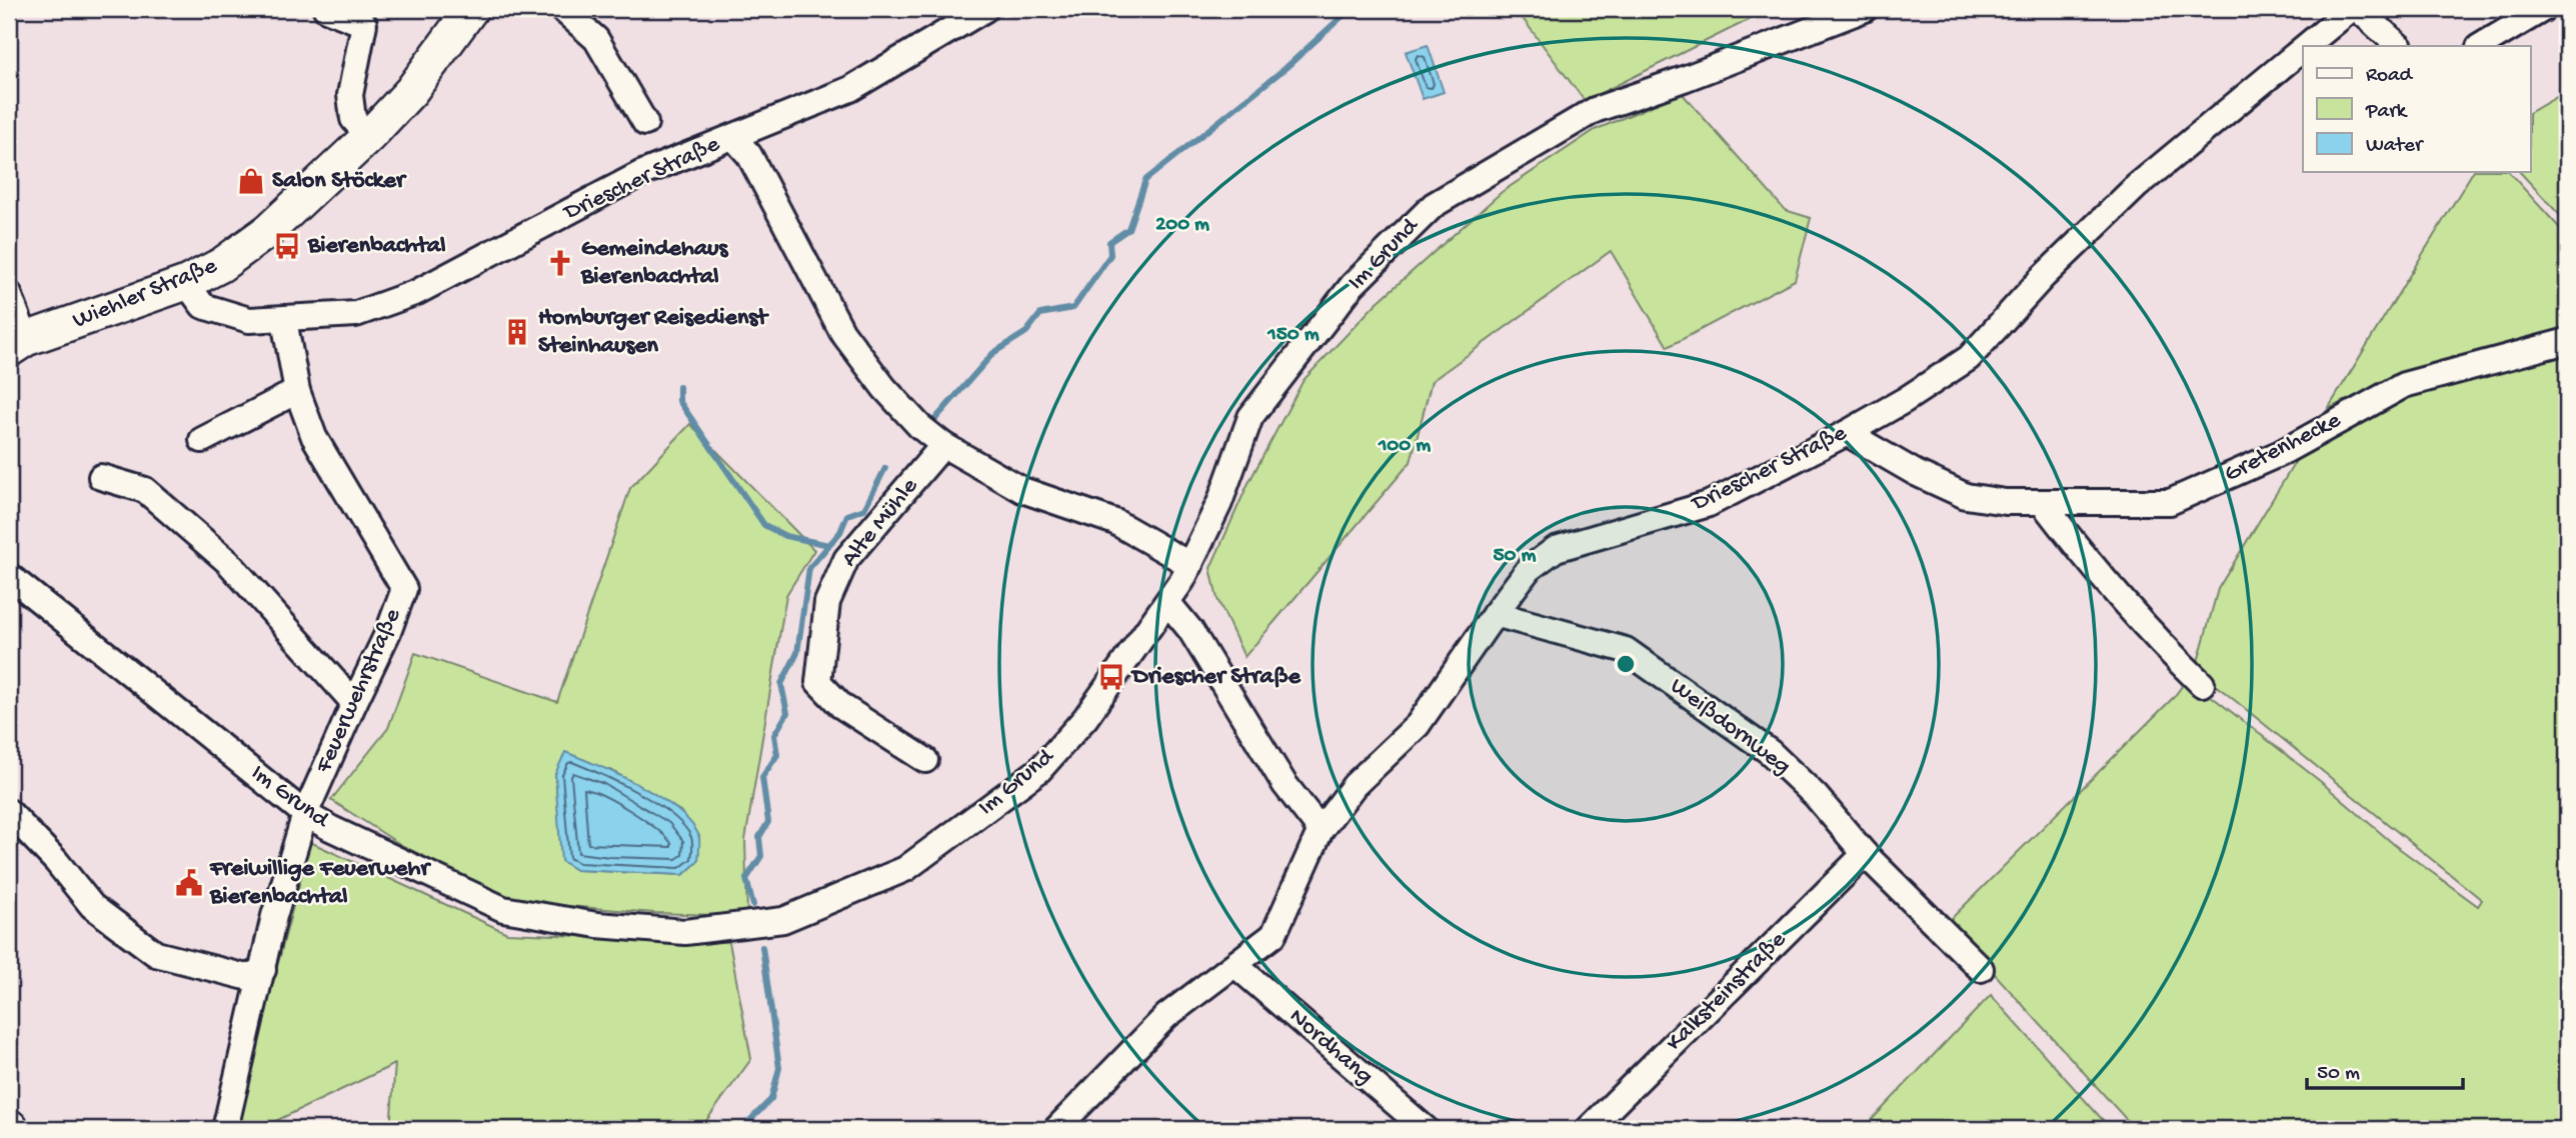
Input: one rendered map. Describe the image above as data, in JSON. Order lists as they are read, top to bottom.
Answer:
{
  "streets": {
    "main road": ["Wiehler Straße"],
    "street": [
      "Driescher Straße",
      "Im Grund",
      "Gretenhecke",
      "Alte Mühle",
      "Feuerwehrstraße",
      "Weißdornweg",
      "Kalksteinstraße",
      "Nordhang"
    ]
  },
  "crossings": [
    ["Driescher Straße", "Im Grund"],
    ["Driescher Straße", "Wiehler Straße"],
    ["Driescher Straße", "Gretenhecke"],
    ["Driescher Straße", "Alte Mühle"],
    ["Driescher Straße", "Feuerwehrstraße"],
    ["Driescher Straße", "Weißdornweg"],
    ["Driescher Straße", "Nordhang"],
    ["Im Grund", "Feuerwehrstraße"],
    ["Weißdornweg", "Kalksteinstraße"]
  ],
  "places": {
    "shop": ["Salon Stöcker"],
    "bus stop": ["Bierenbachtal", "Driescher Straße"],
    "church": ["Gemeindehaus Bierenbachtal"],
    "building": ["Homburger Reisedienst Steinhausen"],
    "public building": ["Freiwillige Feuerwehr Bierenbachtal"]
  },
  "legend": ["Road", "Park", "Water"],
  "scale_bar": "50 m",
  "rings": [
    "200 m",
    "150 m",
    "100 m",
    "50 m"
  ]
}
